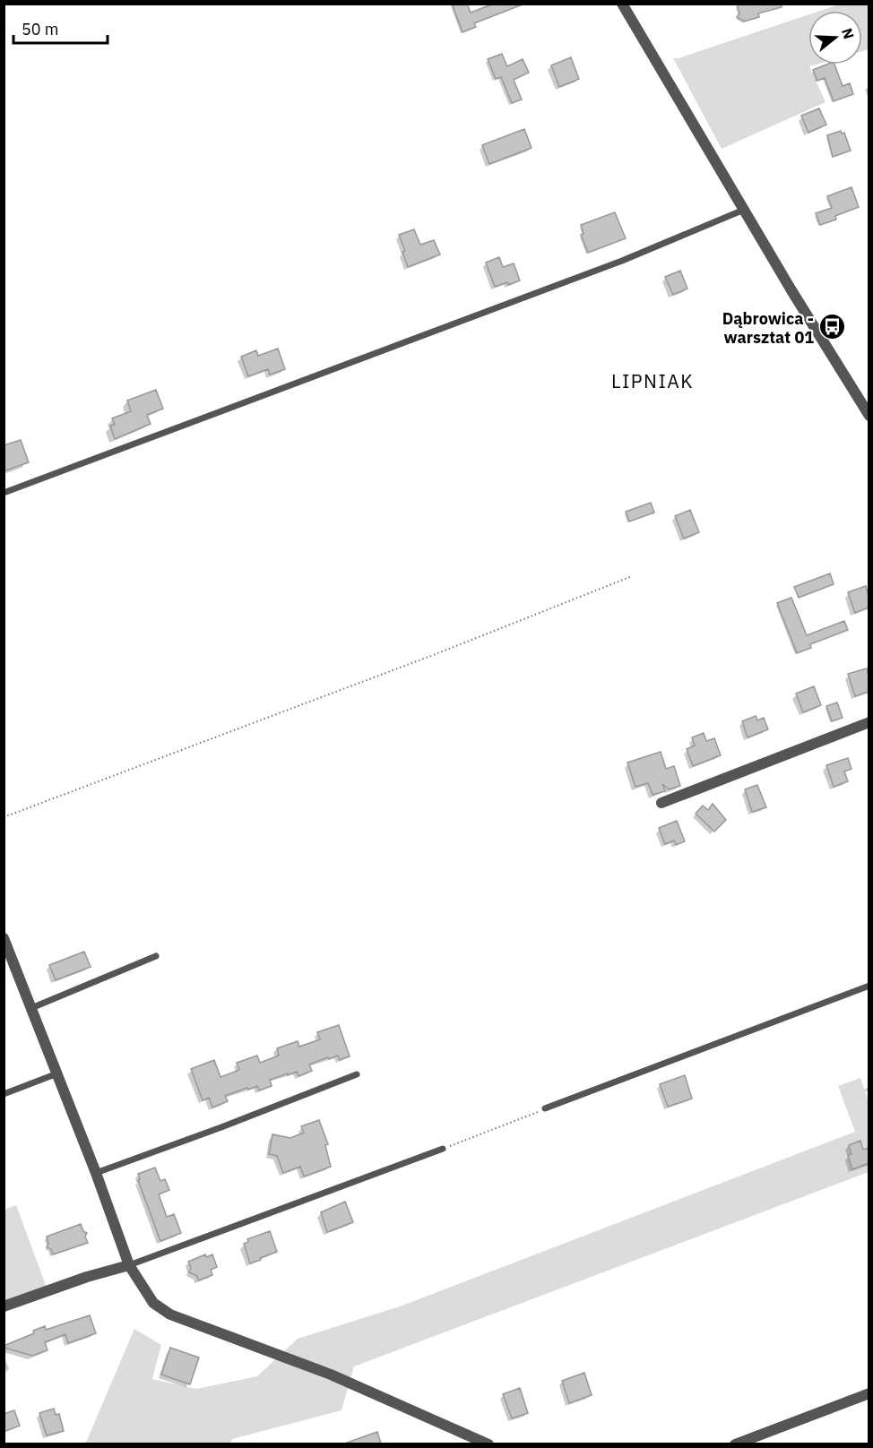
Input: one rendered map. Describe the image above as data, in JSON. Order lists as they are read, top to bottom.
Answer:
{
  "districts": ["LIPNIAK"],
  "places": {
    "bus stop": ["Dąbrowica - warsztat 01"]
  },
  "scale_bar": "50 m",
  "north": "right"
}
